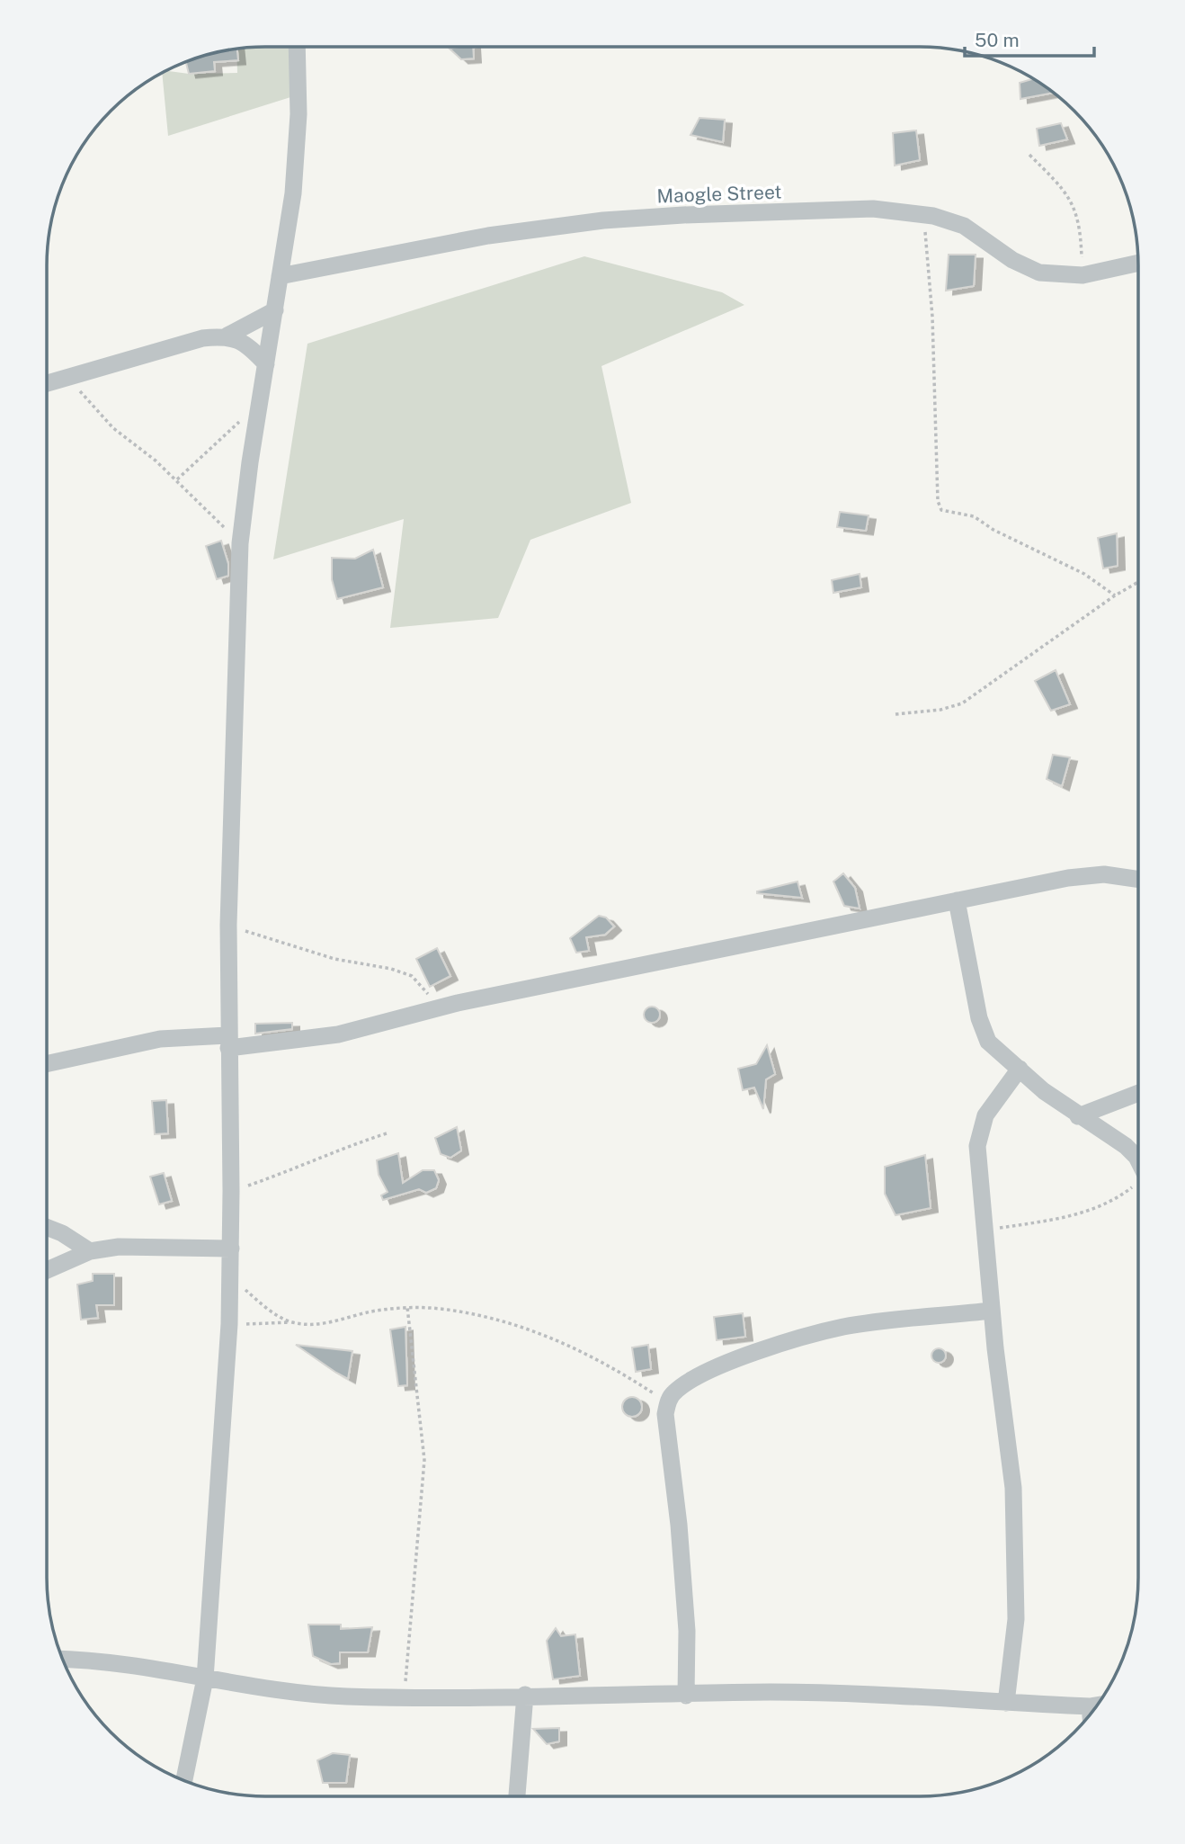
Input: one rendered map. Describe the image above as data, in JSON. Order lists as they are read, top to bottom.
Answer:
{
  "streets": {
    "street": ["Maogle Street"]
  },
  "scale_bar": "50 m"
}
